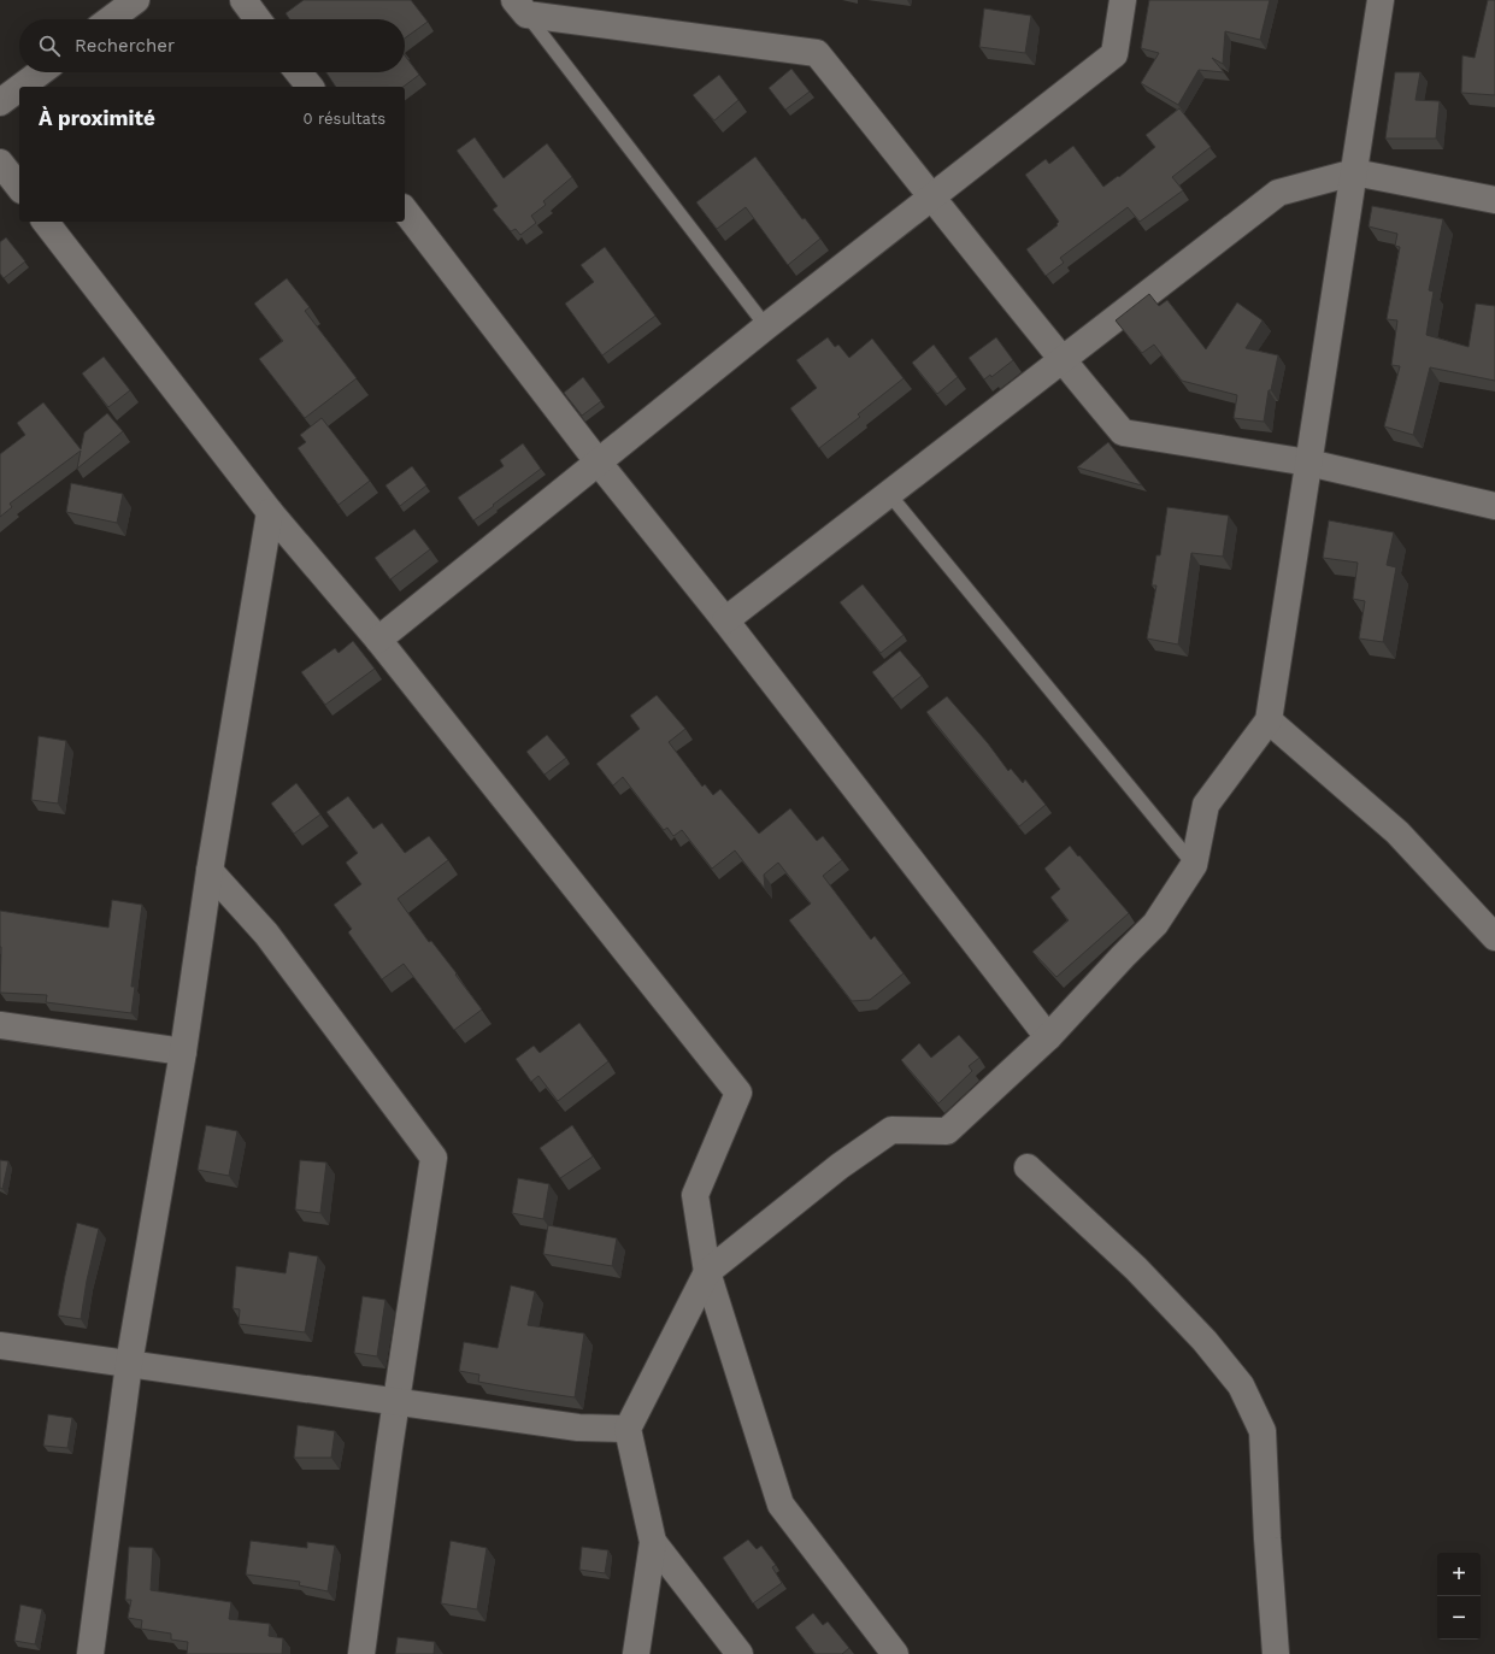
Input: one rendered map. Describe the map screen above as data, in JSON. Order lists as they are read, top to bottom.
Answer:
{
  "page": {
    "search": "Rechercher",
    "heading": ["À proximité", "0 résultats"],
    "map_buttons": ["+", "−"]
  }
}
